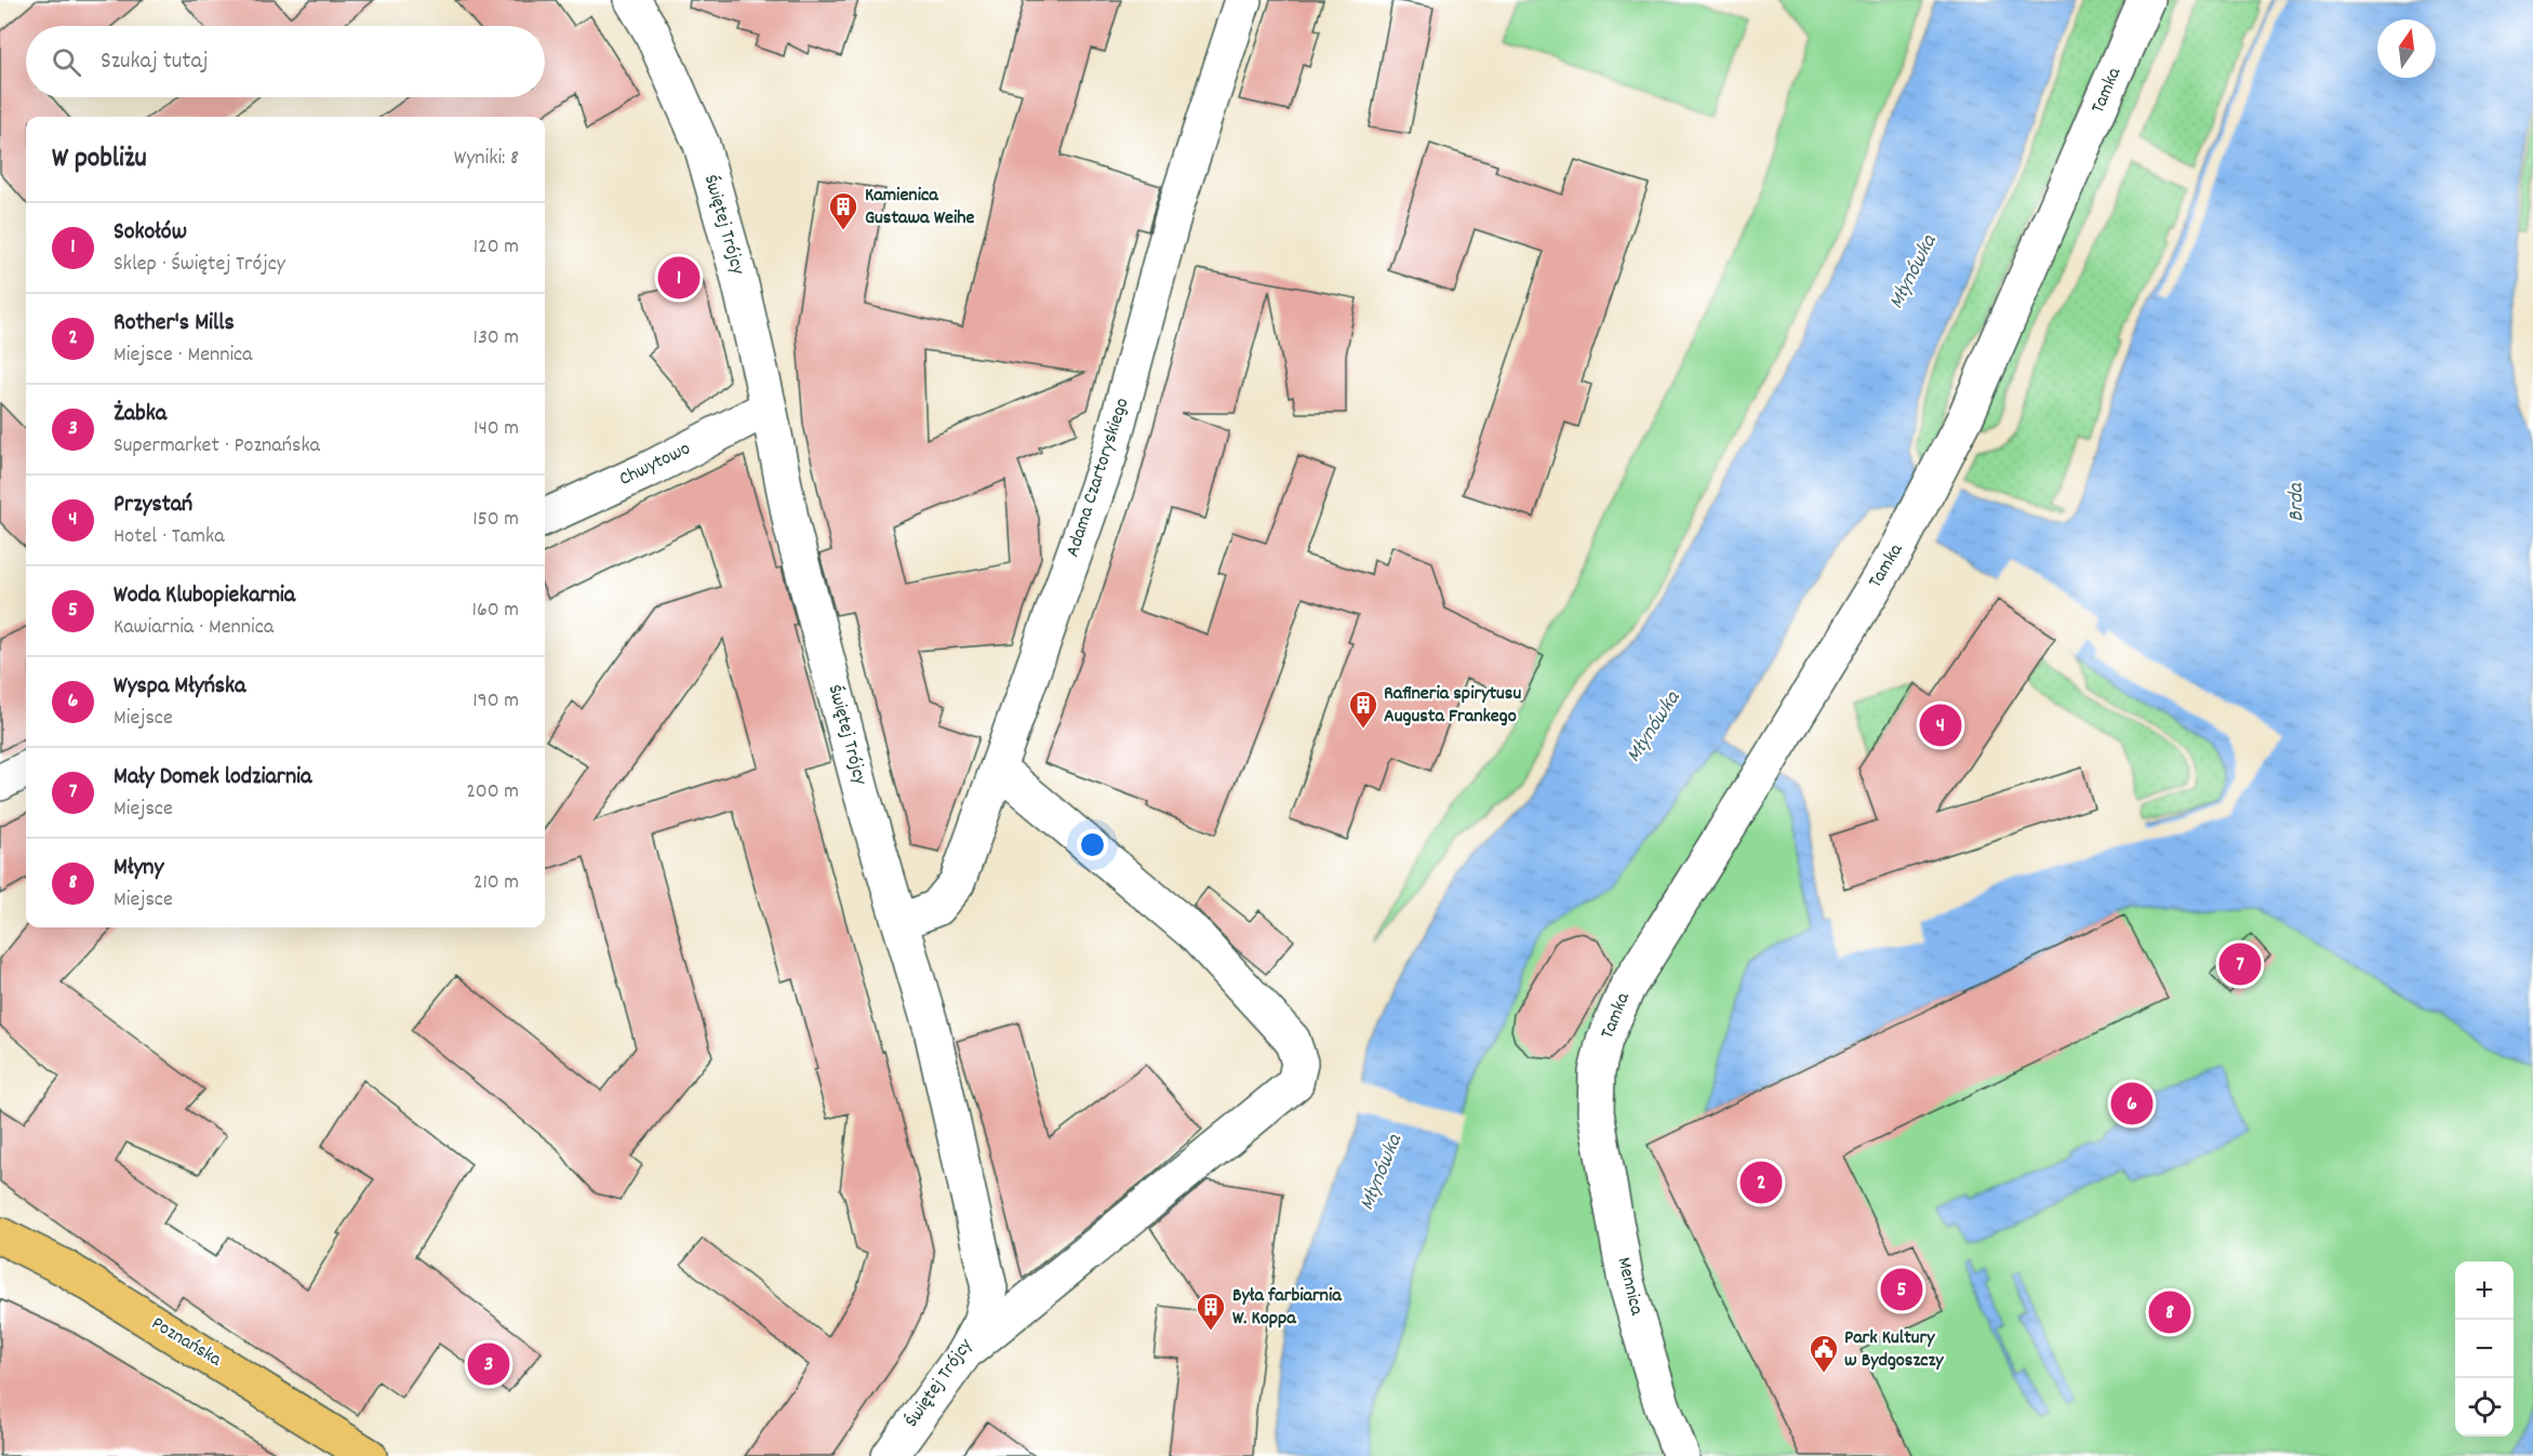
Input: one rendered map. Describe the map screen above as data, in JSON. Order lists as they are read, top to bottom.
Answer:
{
  "streets": {
    "main road": ["Poznańska"],
    "street": [
      "Tamka",
      "Świętej Trójcy",
      "Chwytowo",
      "Adama Czartoryskiego",
      "Mennica"
    ]
  },
  "crossings": [
    ["Tamka", "Mennica"],
    ["Świętej Trójcy", "Chwytowo"],
    ["Świętej Trójcy", "Adama Czartoryskiego"]
  ],
  "water": ["Młynówka", "Brda"],
  "places": {
    "building": ["Kamienica Gustawa Weihe", "Rafineria spirytusu Augusta Frankego", "Była farbiarnia W. Koppa"],
    "public building": ["Park Kultury w Bydgoszczy"]
  },
  "north": "top",
  "page": {
    "search": "Szukaj tutaj",
    "heading": ["W pobliżu", "Wyniki: 8"],
    "list": [
      {
        "mark": "1",
        "name": "Sokołów",
        "note": "Sklep · Świętej Trójcy",
        "value": "120 m"
      },
      {
        "mark": "2",
        "name": "Rother's Mills",
        "note": "Miejsce · Mennica",
        "value": "130 m"
      },
      {
        "mark": "3",
        "name": "Żabka",
        "note": "Supermarket · Poznańska",
        "value": "140 m"
      },
      {
        "mark": "4",
        "name": "Przystań",
        "note": "Hotel · Tamka",
        "value": "150 m"
      },
      {
        "mark": "5",
        "name": "Woda Klubopiekarnia",
        "note": "Kawiarnia · Mennica",
        "value": "160 m"
      },
      {
        "mark": "6",
        "name": "Wyspa Młyńska",
        "note": "Miejsce",
        "value": "190 m"
      },
      {
        "mark": "7",
        "name": "Mały Domek lodziarnia",
        "note": "Miejsce",
        "value": "200 m"
      },
      {
        "mark": "8",
        "name": "Młyny",
        "note": "Miejsce",
        "value": "210 m"
      }
    ],
    "pins": [
      "1",
      "4",
      "7",
      "6",
      "2",
      "5",
      "8",
      "3"
    ],
    "map_buttons": ["+", "−"]
  }
}
